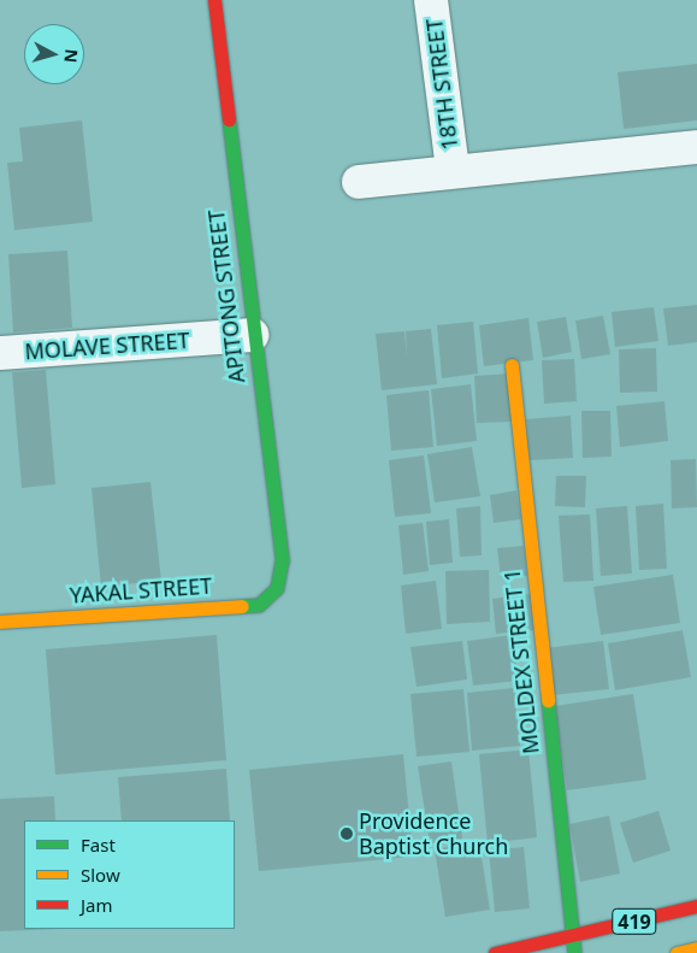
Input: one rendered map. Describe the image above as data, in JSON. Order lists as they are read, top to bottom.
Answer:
{
  "streets": {
    "street": [
      "18TH STREET",
      "APITONG STREET",
      "MOLAVE STREET",
      "YAKAL STREET",
      "MOLDEX STREET 1",
      "419"
    ]
  },
  "crossings": [
    ["APITONG STREET", "MOLAVE STREET"],
    ["APITONG STREET", "YAKAL STREET"],
    ["MOLDEX STREET 1", "419"]
  ],
  "places": ["Providence Baptist Church"],
  "legend": ["Fast", "Slow", "Jam"],
  "north": "right"
}
